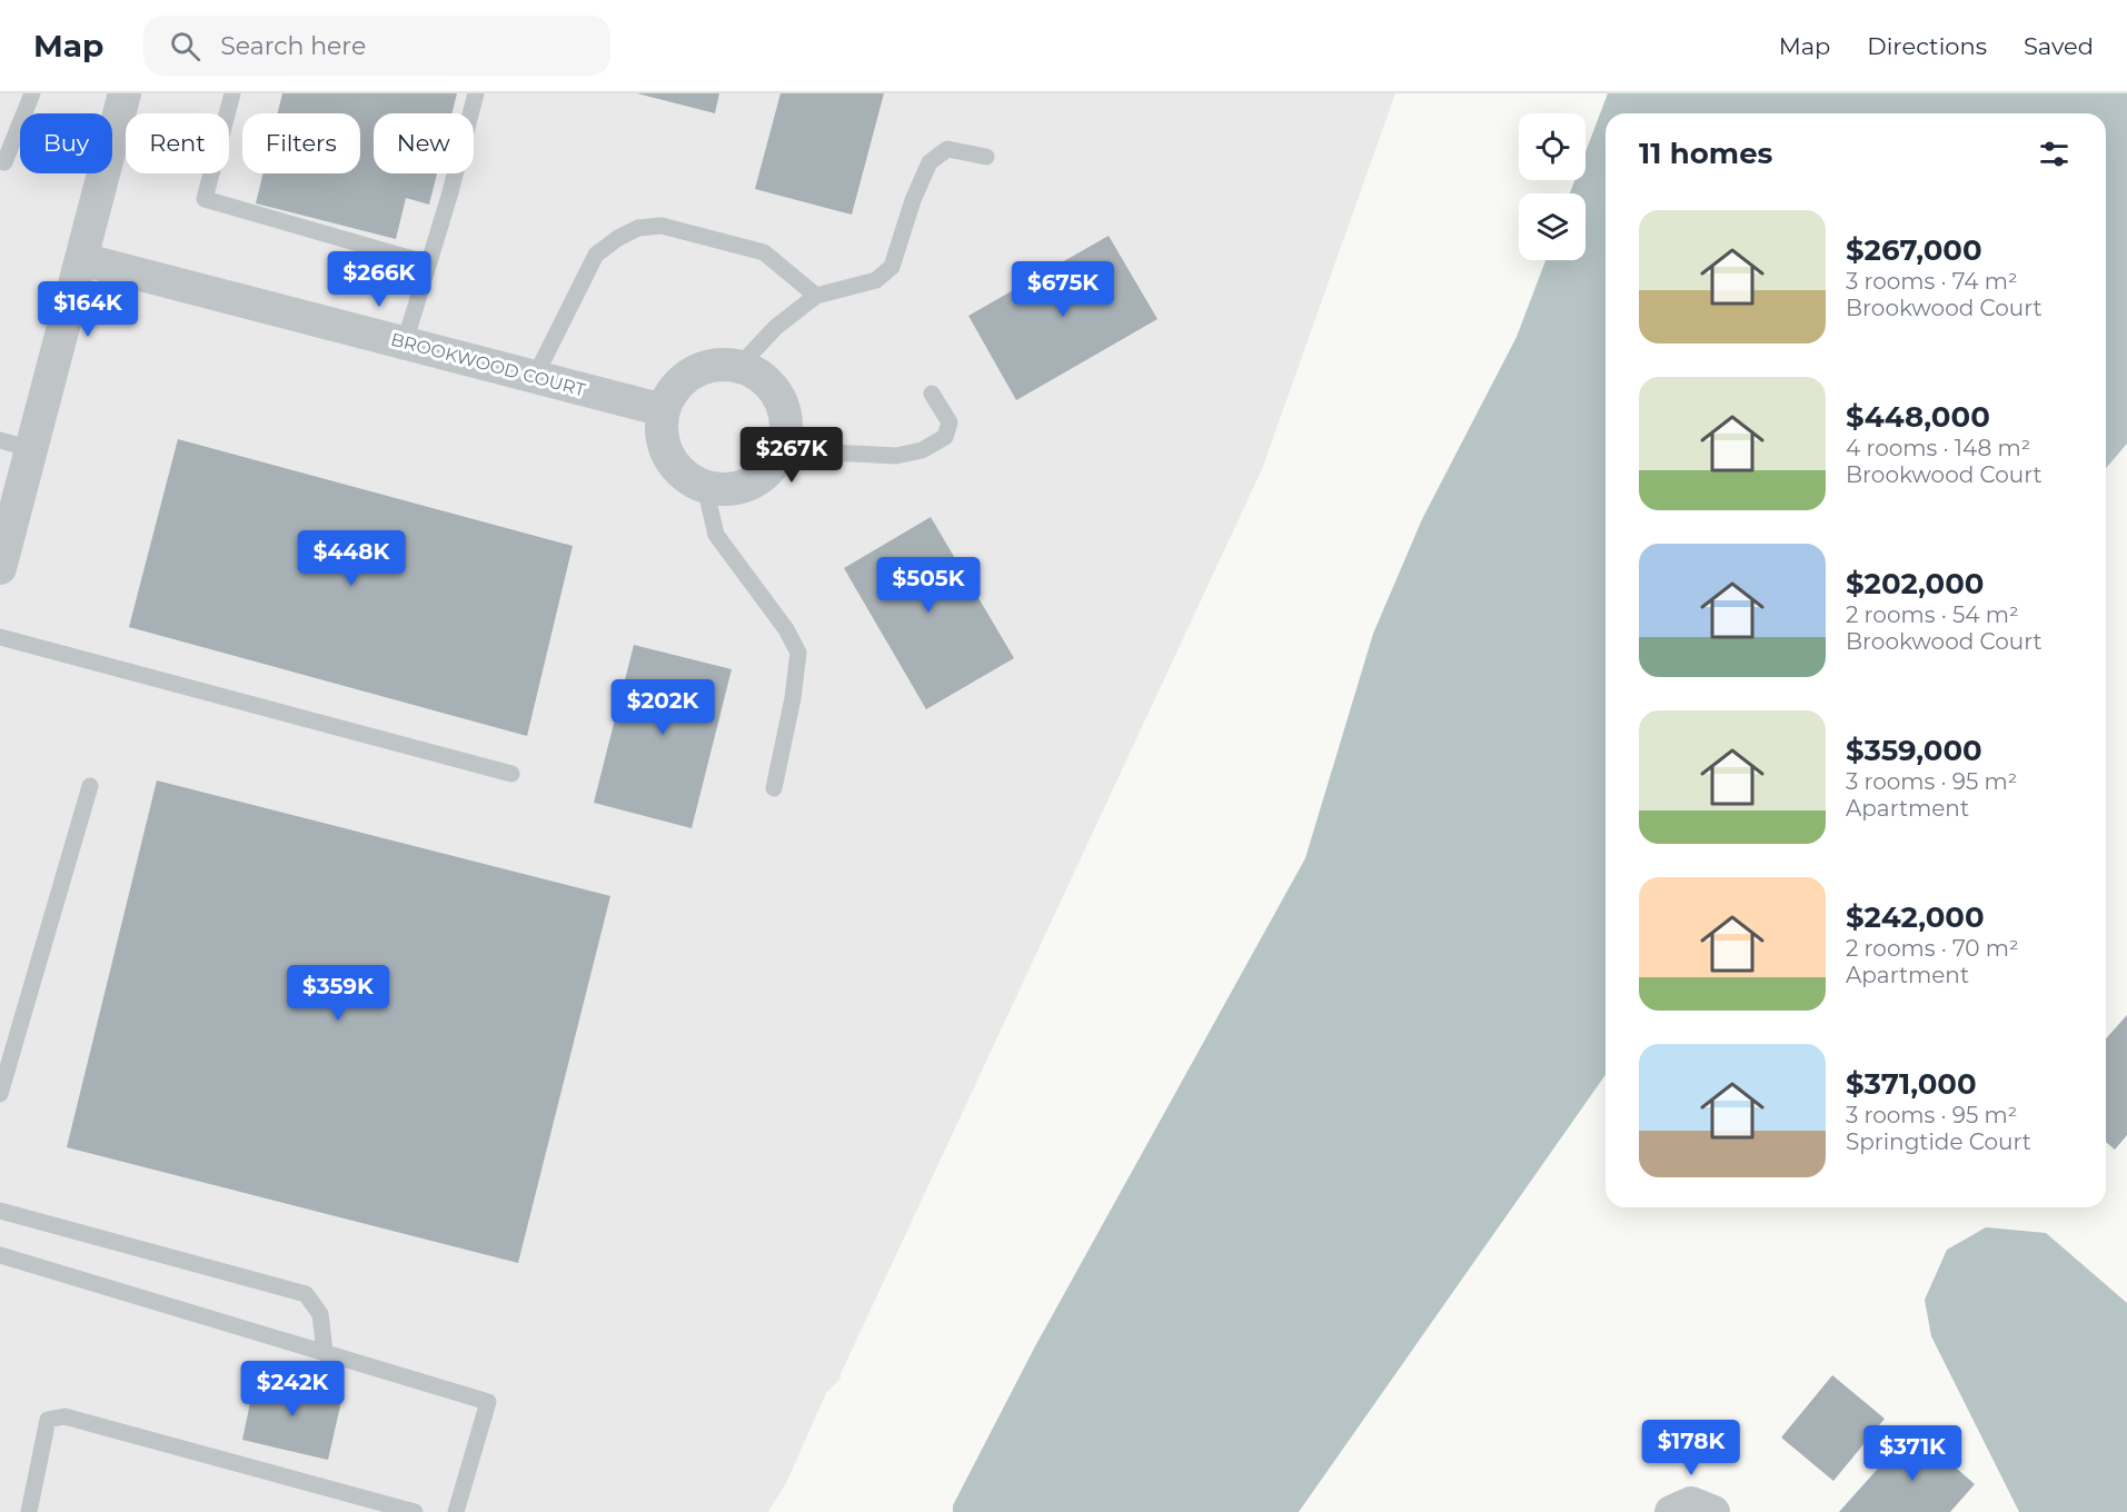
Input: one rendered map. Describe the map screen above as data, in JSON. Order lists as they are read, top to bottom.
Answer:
{
  "streets": {
    "street": ["BROOKWOOD COURT"]
  },
  "page": {
    "header": "Map",
    "search": "Search here",
    "nav": ["Map", "Directions", "Saved"],
    "chip": [
      "Buy",
      "Rent",
      "Filters",
      "New"
    ],
    "heading": "11 homes",
    "list": [
      {
        "name": "$267,000",
        "note": "3 rooms · 74 m² · Brookwood Court"
      },
      {
        "name": "$448,000",
        "note": "4 rooms · 148 m² · Brookwood Court"
      },
      {
        "name": "$202,000",
        "note": "2 rooms · 54 m² · Brookwood Court"
      },
      {
        "name": "$359,000",
        "note": "3 rooms · 95 m² · Apartment"
      },
      {
        "name": "$242,000",
        "note": "2 rooms · 70 m² · Apartment"
      },
      {
        "name": "$371,000",
        "note": "3 rooms · 95 m² · Springtide Court"
      }
    ],
    "price": [
      "$266K",
      "$675K",
      "$164K",
      "$267K",
      "$448K",
      "$505K",
      "$202K",
      "$359K",
      "$242K",
      "$178K",
      "$371K"
    ]
  }
}
